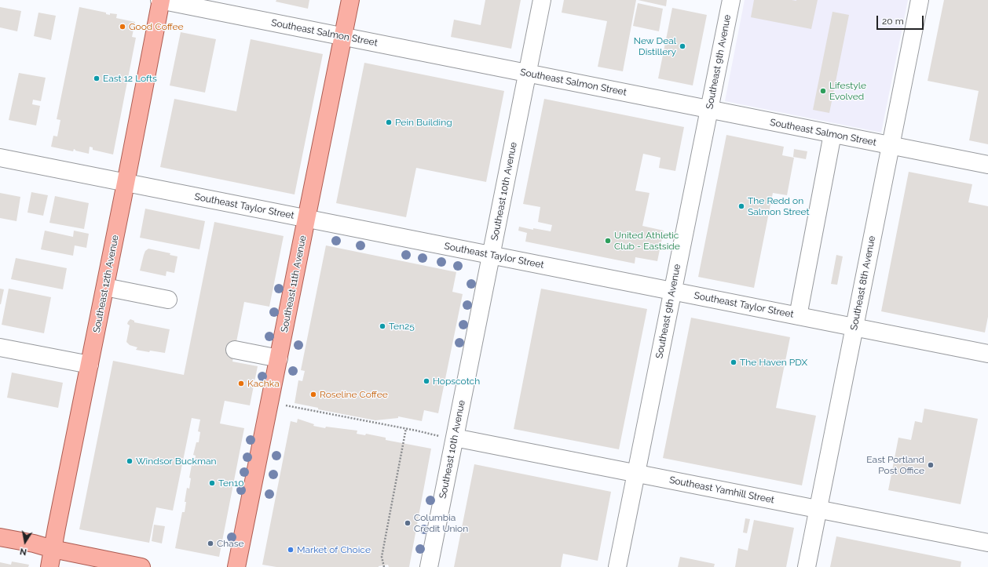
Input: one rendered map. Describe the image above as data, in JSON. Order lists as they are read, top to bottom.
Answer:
{
  "streets": {
    "main road": ["Southeast 12th Avenue", "Southeast 11th Avenue"],
    "street": [
      "Southeast Salmon Street",
      "Southeast 9th Avenue",
      "Southeast 10th Avenue",
      "Southeast Taylor Street",
      "Southeast 8th Avenue",
      "Southeast Yamhill Street"
    ]
  },
  "crossings": [
    ["Southeast Salmon Street", "Southeast 9th Avenue"],
    ["Southeast Salmon Street", "Southeast 10th Avenue"],
    ["Southeast Salmon Street", "Southeast 8th Avenue"],
    ["Southeast Salmon Street", "Southeast 12th Avenue"],
    ["Southeast Salmon Street", "Southeast 11th Avenue"],
    ["Southeast 9th Avenue", "Southeast Taylor Street"],
    ["Southeast 9th Avenue", "Southeast Yamhill Street"],
    ["Southeast 10th Avenue", "Southeast Taylor Street"],
    ["Southeast 10th Avenue", "Southeast Yamhill Street"],
    ["Southeast Taylor Street", "Southeast 8th Avenue"],
    ["Southeast Taylor Street", "Southeast 12th Avenue"],
    ["Southeast Taylor Street", "Southeast 11th Avenue"],
    ["Southeast 8th Avenue", "Southeast Yamhill Street"]
  ],
  "places": [
    "Good Coffee",
    "New Deal Distillery",
    "East 12 Lofts",
    "Lifestyle Evolved",
    "Pein Building",
    "The Redd on Salmon Street",
    "United Athletic Club - Eastside",
    "Ten25",
    "The Haven PDX",
    "Hopscotch",
    "Kachka",
    "Roseline Coffee",
    "Windsor Buckman",
    "East Portland Post Office",
    "Ten10",
    "Columbia Credit Union",
    "Chase",
    "Market of Choice"
  ],
  "scale_bar": "20 m",
  "north": "bottom"
}
